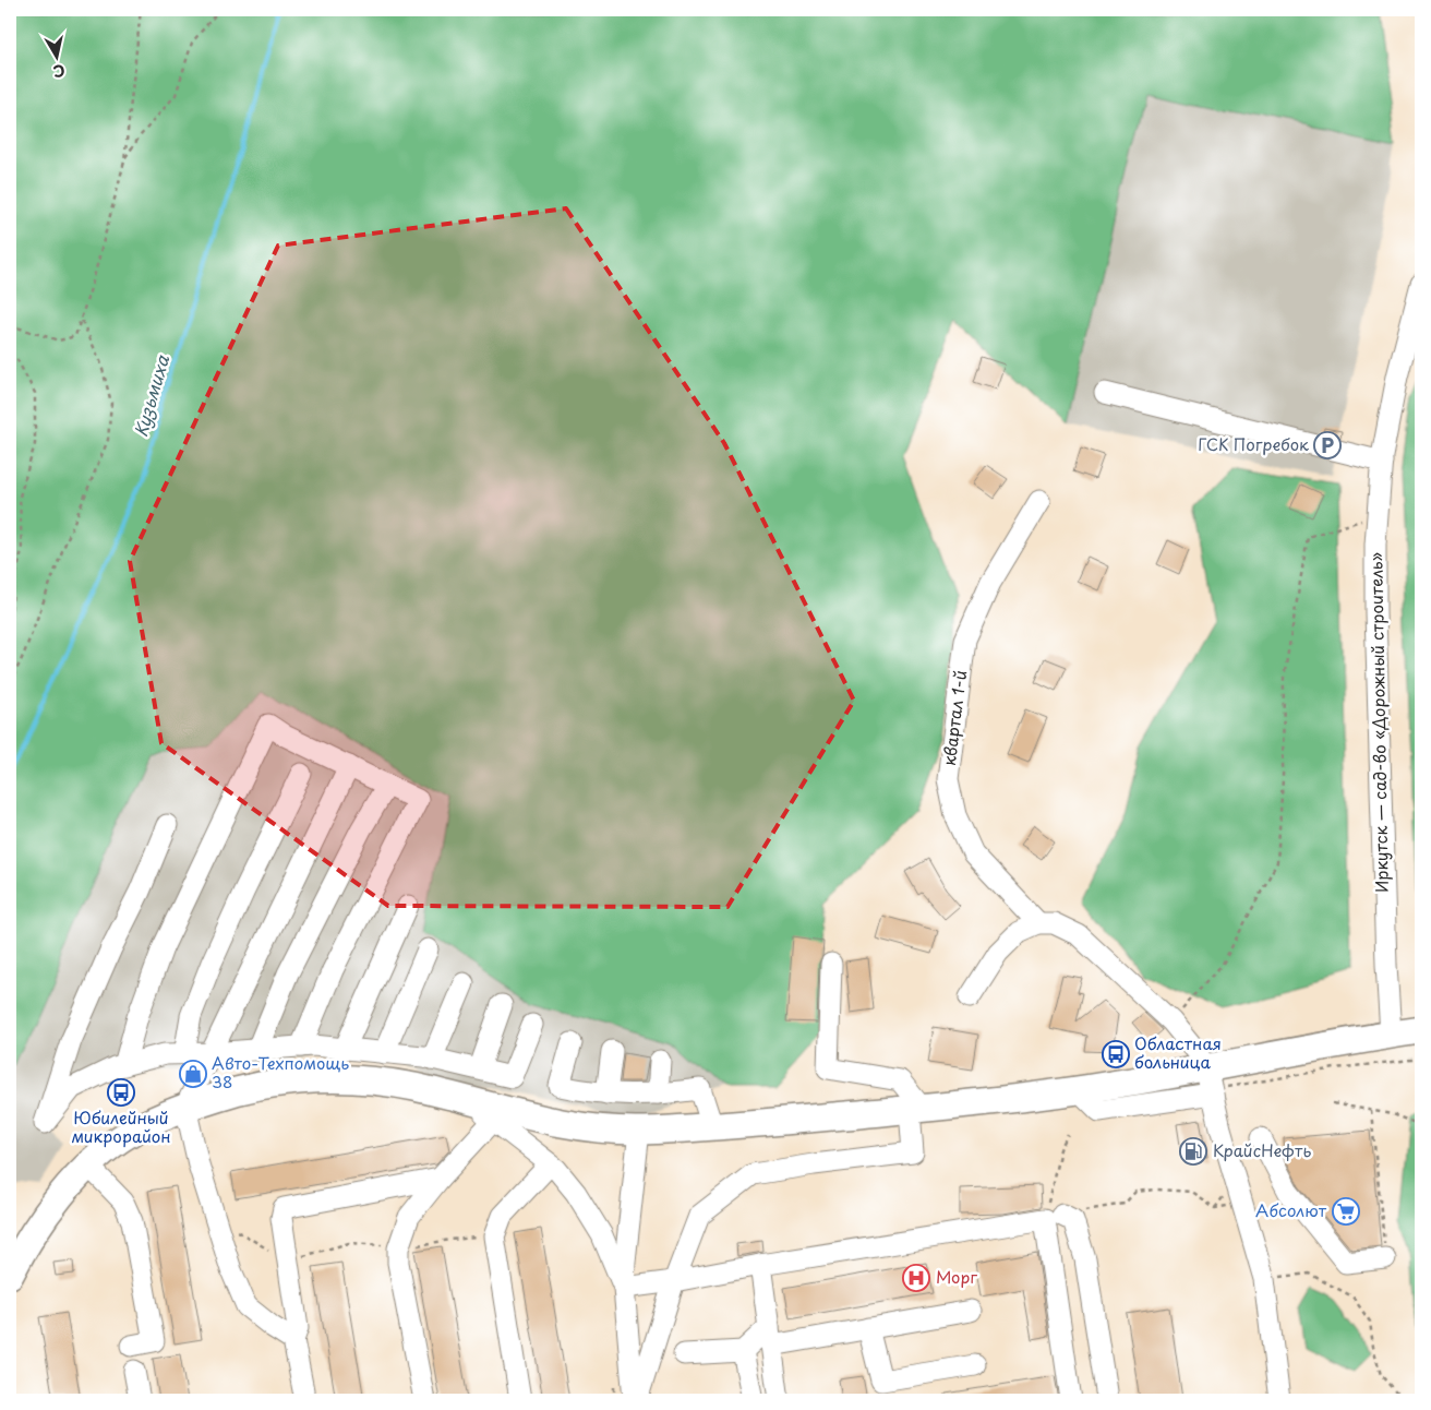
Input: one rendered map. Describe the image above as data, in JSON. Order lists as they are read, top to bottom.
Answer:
{
  "streets": {
    "street": ["квартал 1-й", "Иркутск — сад-во «Дорожный строитель»"]
  },
  "water": ["Кузьмиха"],
  "places": {
    "parking": ["ГСК Погребок"],
    "bus stop": ["Областная больница", "Юбилейный микрорайон"],
    "shop": ["Авто-Техпомощь 38"],
    "fuel station": ["КрайсНефть"],
    "supermarket": ["Абсолют"],
    "hospital": ["Морг"]
  },
  "north": "bottom"
}
